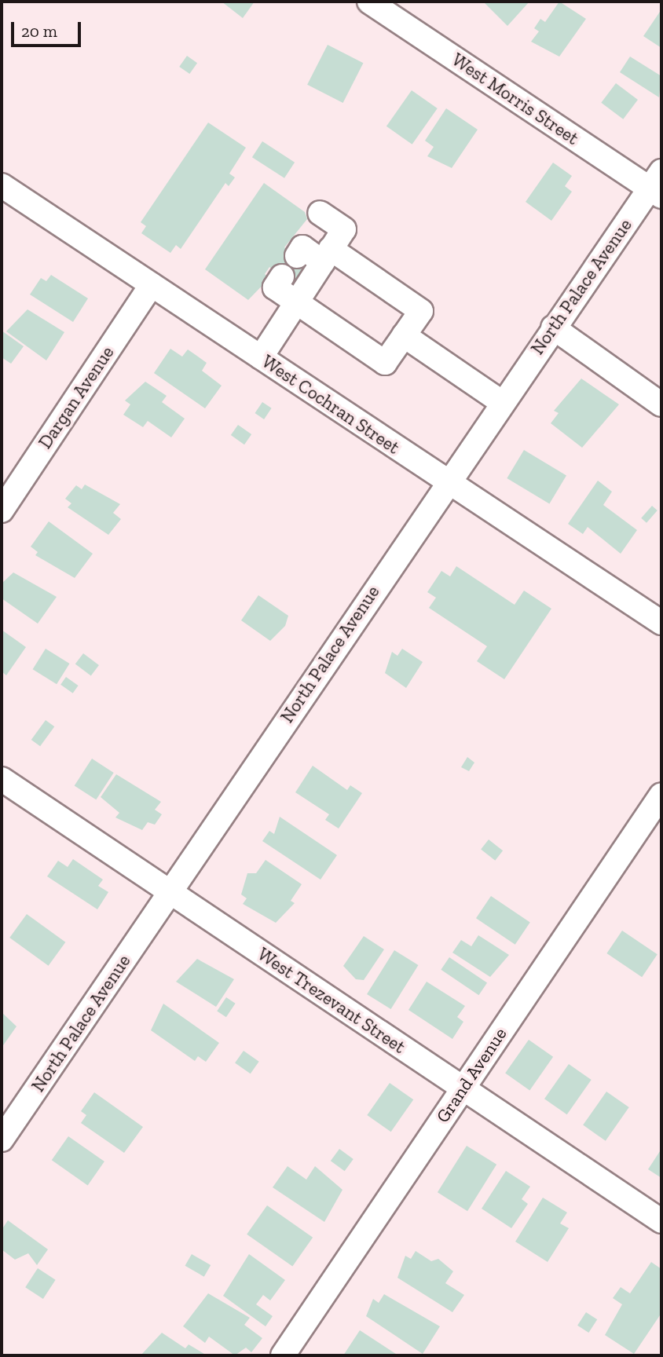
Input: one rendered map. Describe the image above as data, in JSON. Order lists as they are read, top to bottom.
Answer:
{
  "streets": {
    "street": [
      "West Morris Street",
      "North Palace Avenue",
      "Dargan Avenue",
      "West Cochran Street",
      "West Trezevant Street",
      "Grand Avenue"
    ]
  },
  "crossings": [
    ["West Morris Street", "North Palace Avenue"],
    ["North Palace Avenue", "West Cochran Street"],
    ["North Palace Avenue", "West Trezevant Street"],
    ["Dargan Avenue", "West Cochran Street"],
    ["West Trezevant Street", "Grand Avenue"]
  ],
  "scale_bar": "20 m"
}
